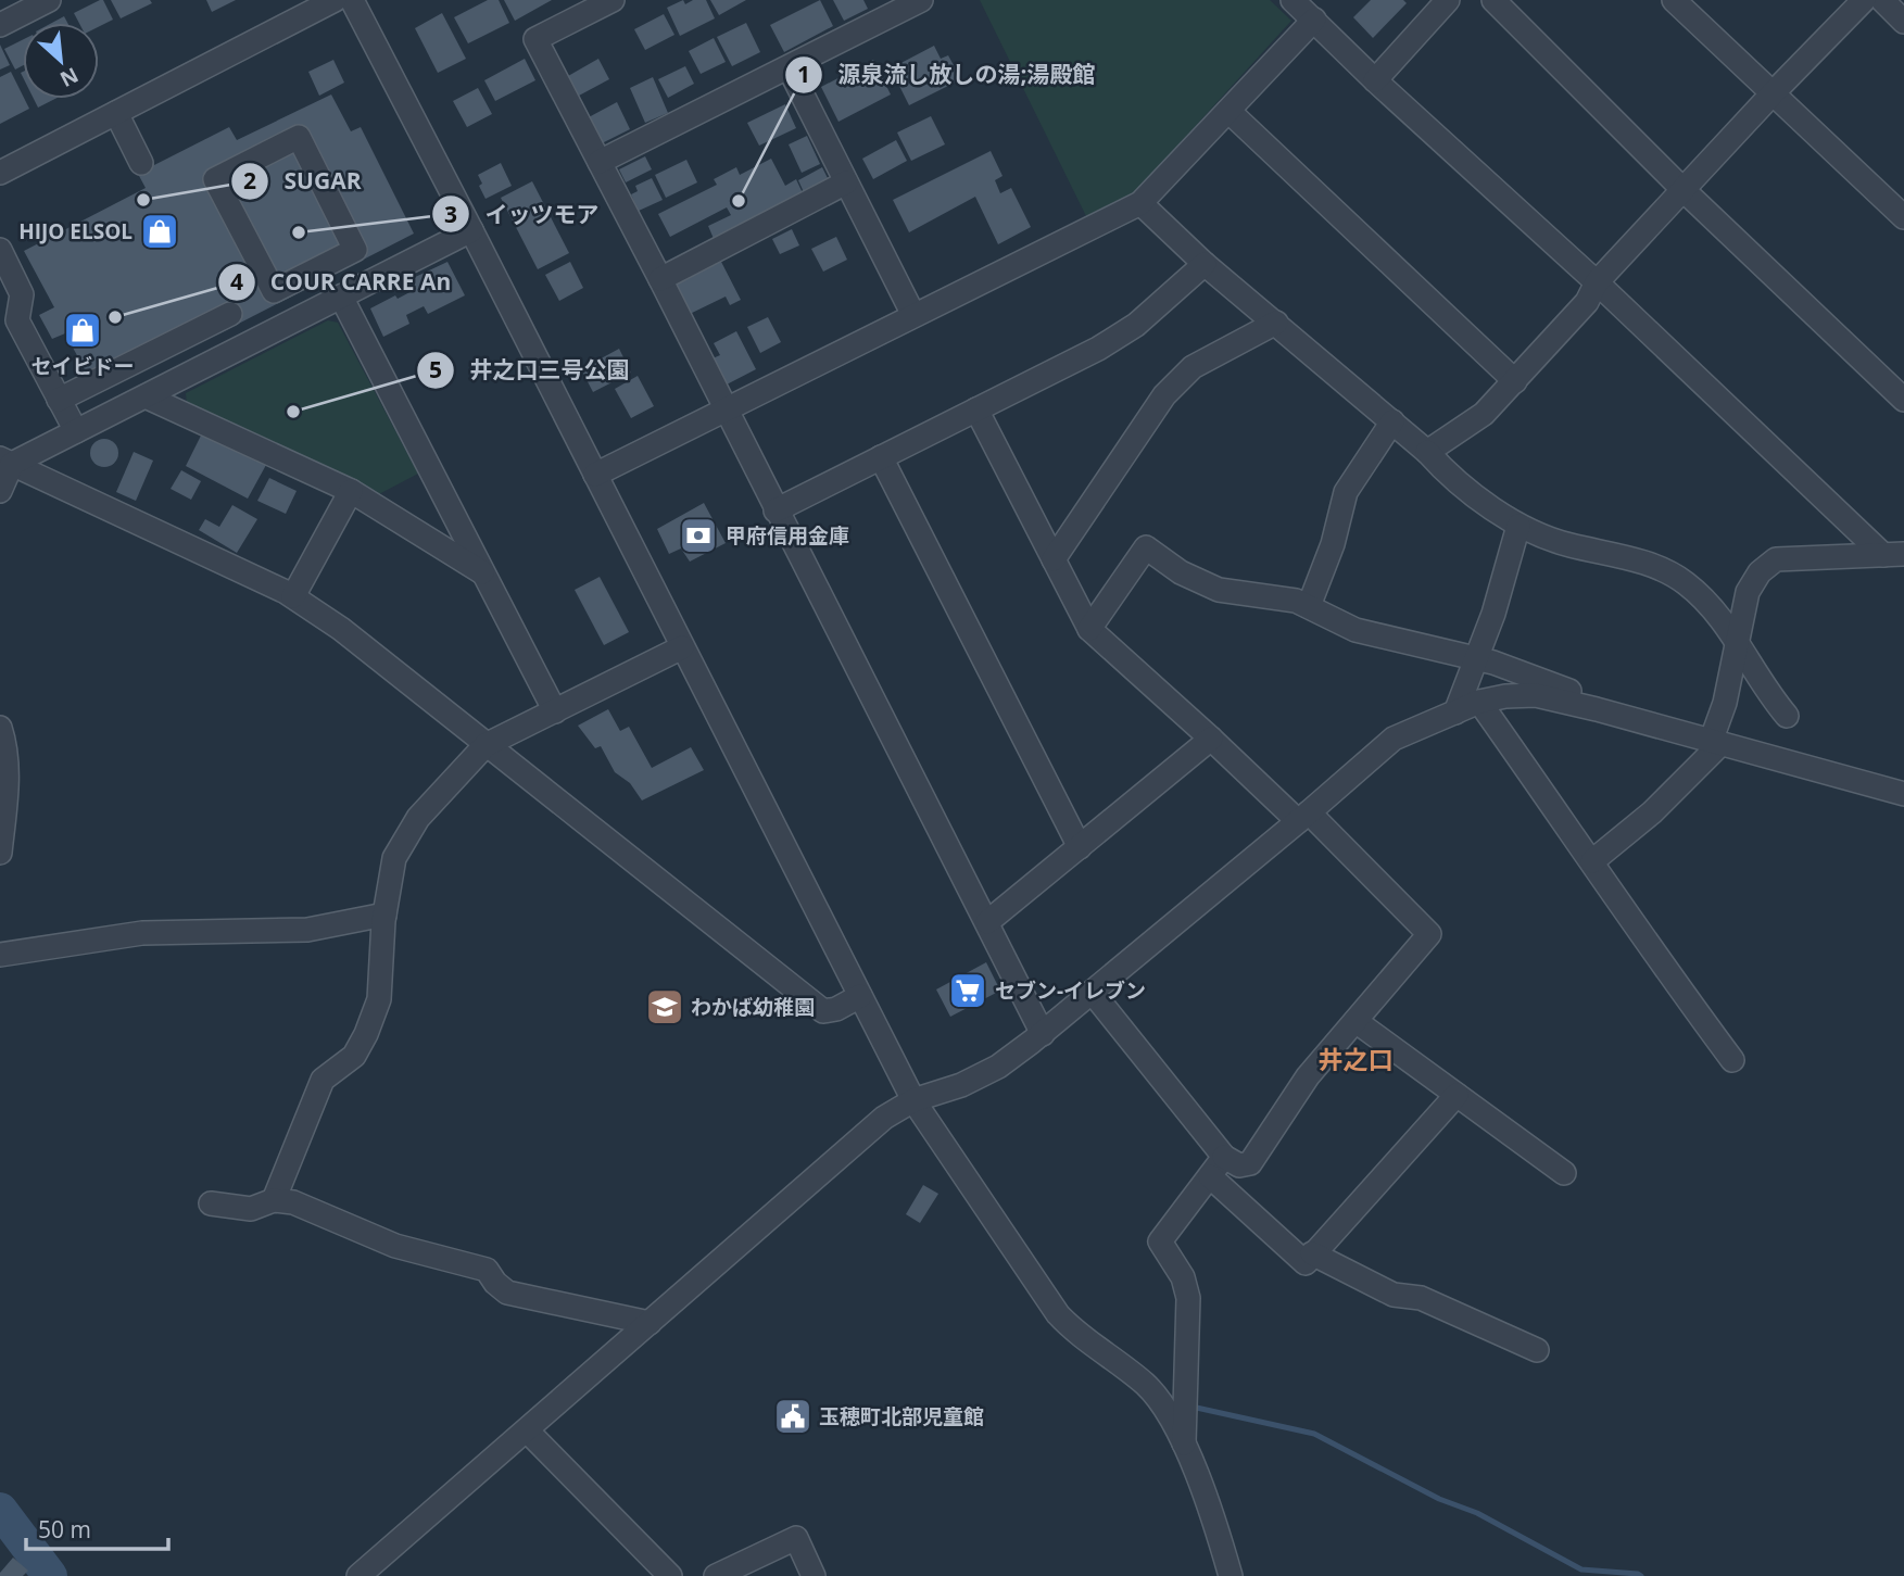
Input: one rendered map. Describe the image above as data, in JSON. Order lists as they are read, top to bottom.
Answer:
{
  "districts": ["井之口"],
  "places": {
    "other": [
      "SUGAR",
      "源泉流し放しの湯;湯殿館",
      "イッツモア",
      "COUR CARRE An",
      "井之口三号公園"
    ],
    "shop": ["HIJO ELSOL", "セイビドー"],
    "bank": ["甲府信用金庫"],
    "supermarket": ["セブン-イレブン"],
    "school or university": ["わかば幼稚園"],
    "public building": ["玉穂町北部児童館"]
  },
  "scale_bar": "50 m",
  "north": "bottom right"
}
